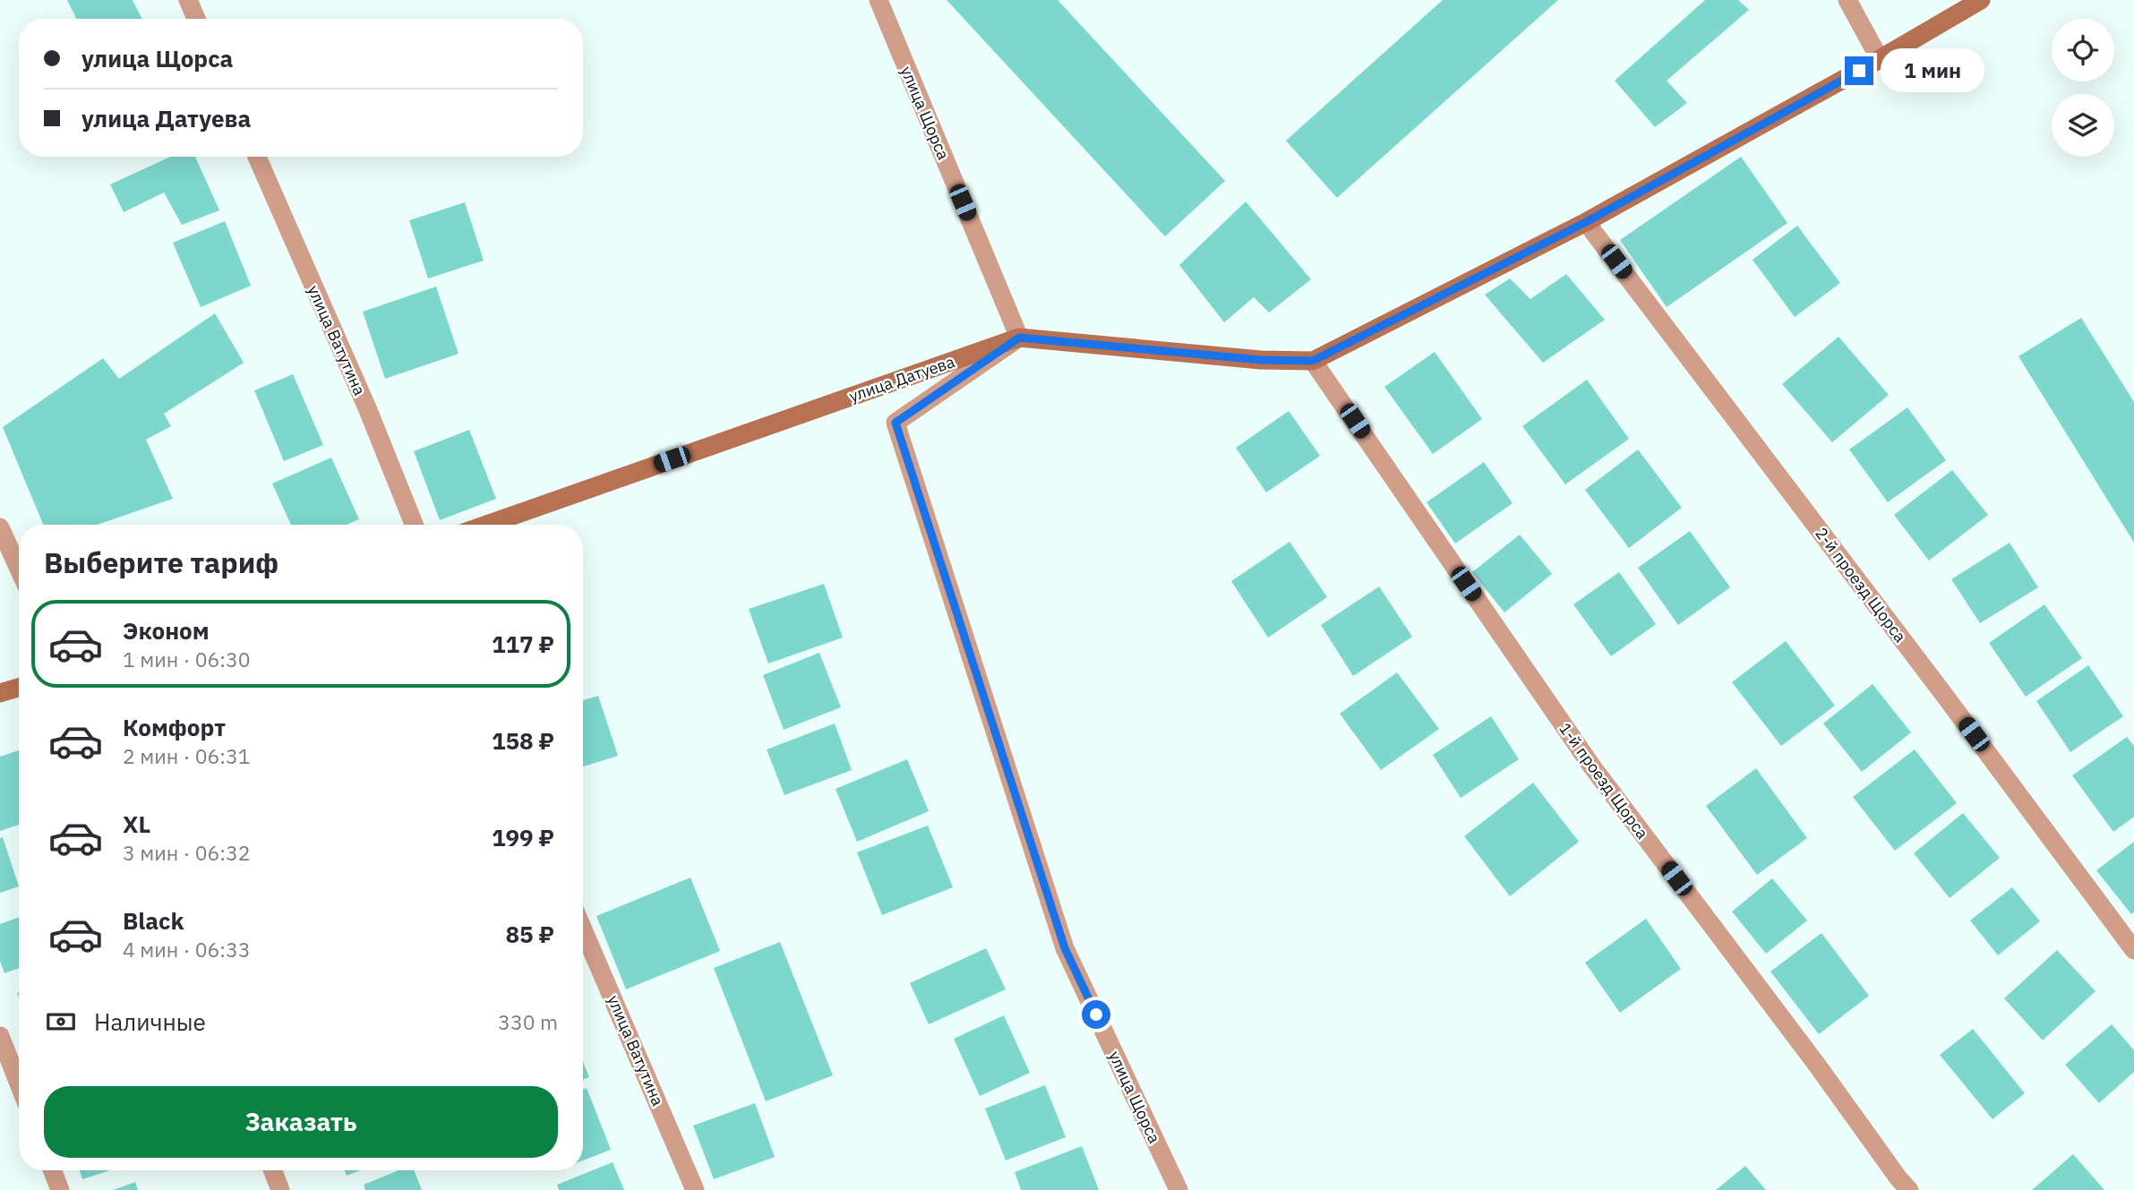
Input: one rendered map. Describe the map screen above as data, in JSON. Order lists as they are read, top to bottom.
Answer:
{
  "streets": {
    "street": [
      "улица Щорса",
      "улица Ватутина",
      "улица Датуева",
      "2-й проезд Щорса",
      "1-й проезд Щорса"
    ]
  },
  "crossings": [
    ["улица Щорса", "улица Датуева"],
    ["улица Датуева", "2-й проезд Щорса"],
    ["улица Датуева", "1-й проезд Щорса"]
  ],
  "page": {
    "banner": ["улица Щорса", "улица Датуева"],
    "bubble": "1 мин",
    "heading": "Выберите тариф",
    "list": [
      {
        "name": "Эконом",
        "note": "1 мин · 06:30",
        "value": "117 ₽"
      },
      {
        "name": "Комфорт",
        "note": "2 мин · 06:31",
        "value": "158 ₽"
      },
      {
        "name": "XL",
        "note": "3 мин · 06:32",
        "value": "199 ₽"
      },
      {
        "name": "Black",
        "note": "4 мин · 06:33",
        "value": "85 ₽"
      }
    ],
    "pay": ["Наличные", "330 m"],
    "buttons": "Заказать"
  }
}
